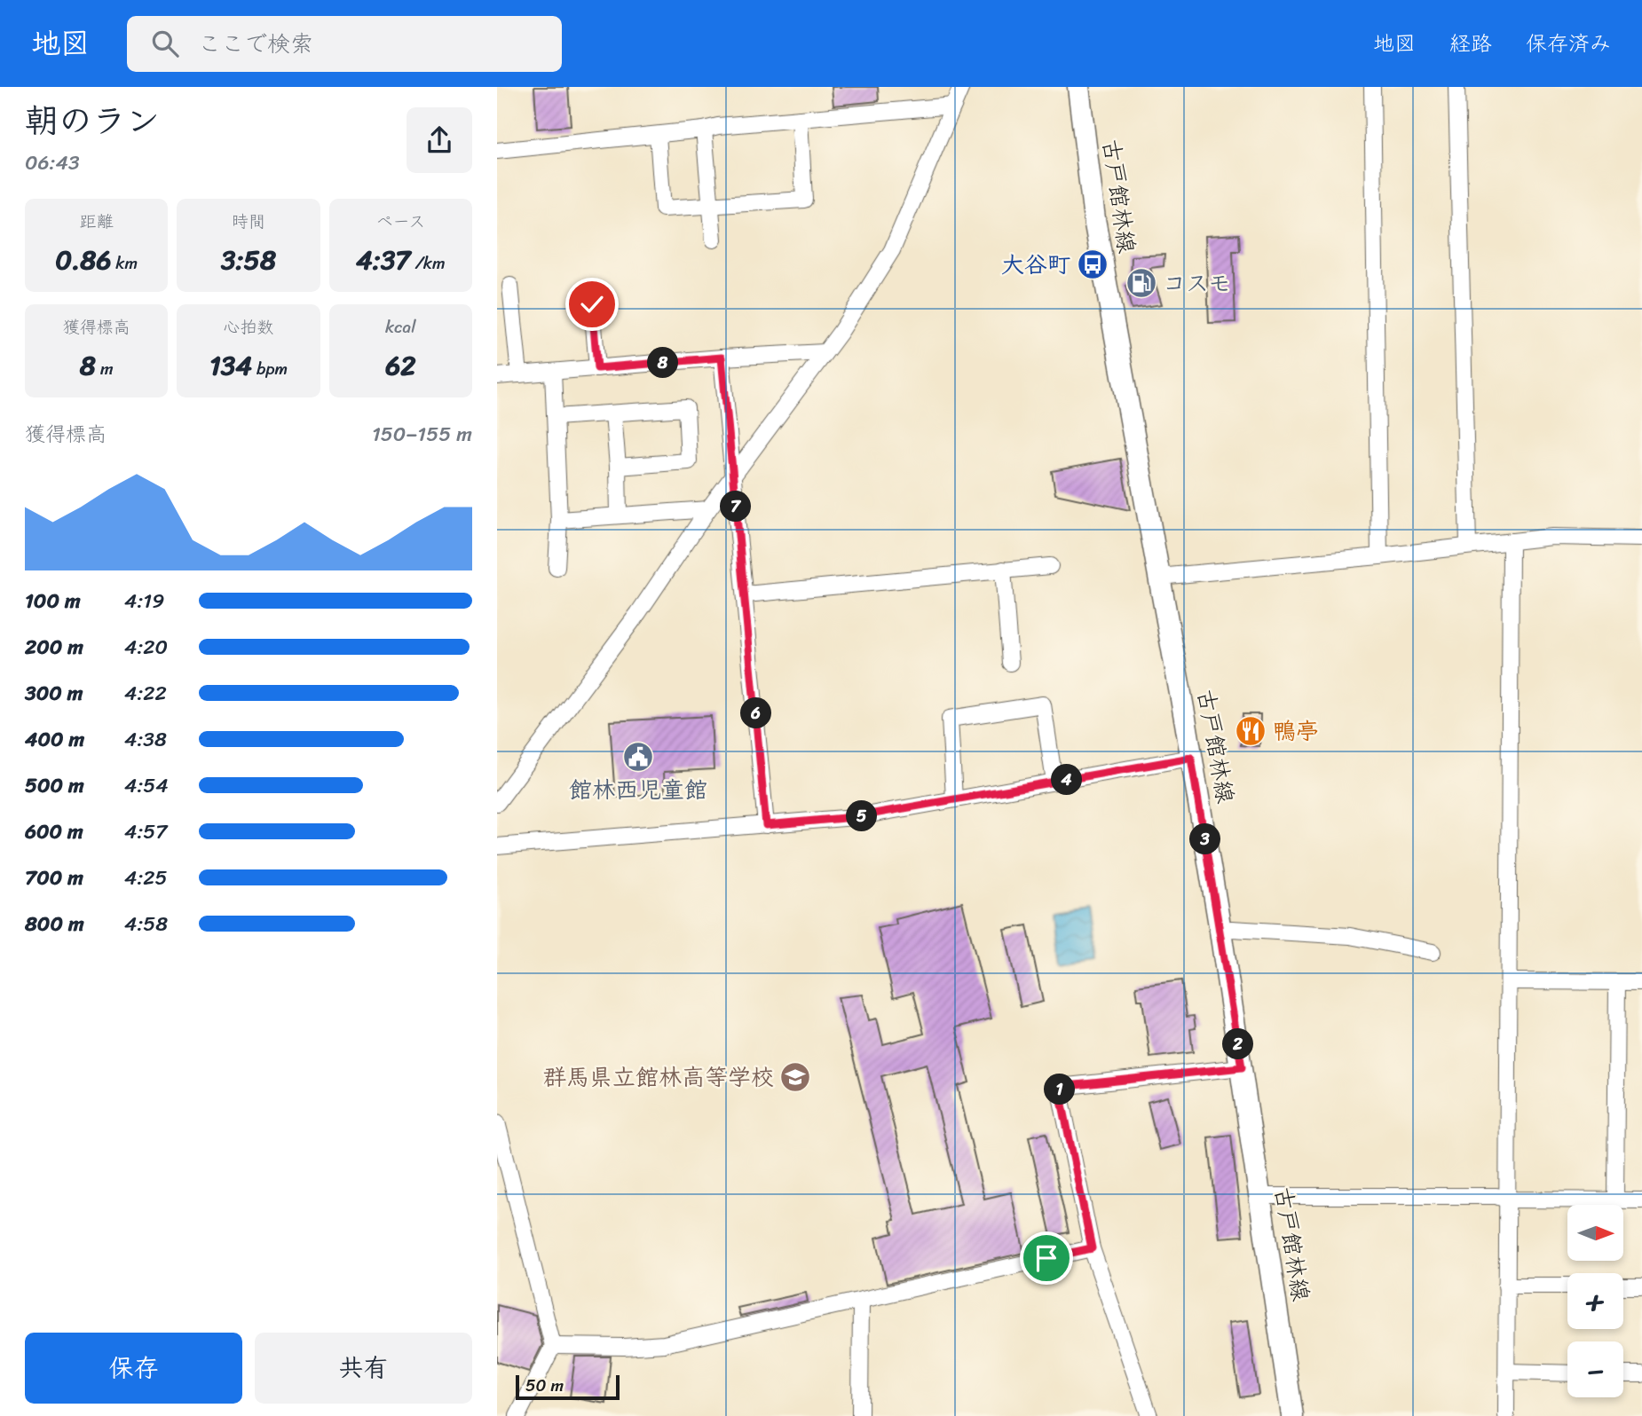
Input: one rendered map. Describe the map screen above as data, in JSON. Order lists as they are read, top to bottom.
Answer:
{
  "streets": {
    "main road": ["古戸館林線"]
  },
  "places": {
    "bus stop": ["大谷町"],
    "fuel station": ["コスモ"],
    "restaurant": ["鴨亭"],
    "public building": ["館林西児童館"],
    "school or university": ["群馬県立館林高等学校"]
  },
  "scale_bar": "50 m",
  "north": "right",
  "page": {
    "header": "地図",
    "search": "ここで検索",
    "nav": ["地図", "経路", "保存済み"],
    "heading": ["朝のラン", "06:43"],
    "stats": [
      ["距離", "0.86 km"],
      ["時間", "3:58"],
      ["ペース", "4:37 /km"],
      ["獲得標高", "8 m"],
      ["心拍数", "134 bpm"],
      ["kcal", "62"]
    ],
    "pins": [
      "8",
      "7",
      "6",
      "4",
      "5",
      "3",
      "2",
      "1"
    ],
    "chart": ["獲得標高", "150–155 m"],
    "list": [
      {
        "name": "100 m",
        "note": "4:19"
      },
      {
        "name": "200 m",
        "note": "4:20"
      },
      {
        "name": "300 m",
        "note": "4:22"
      },
      {
        "name": "400 m",
        "note": "4:38"
      },
      {
        "name": "500 m",
        "note": "4:54"
      },
      {
        "name": "600 m",
        "note": "4:57"
      },
      {
        "name": "700 m",
        "note": "4:25"
      },
      {
        "name": "800 m",
        "note": "4:58"
      }
    ],
    "map_buttons": ["+", "−"],
    "buttons": ["保存", "共有"],
    "scale": "50 m"
  }
}
